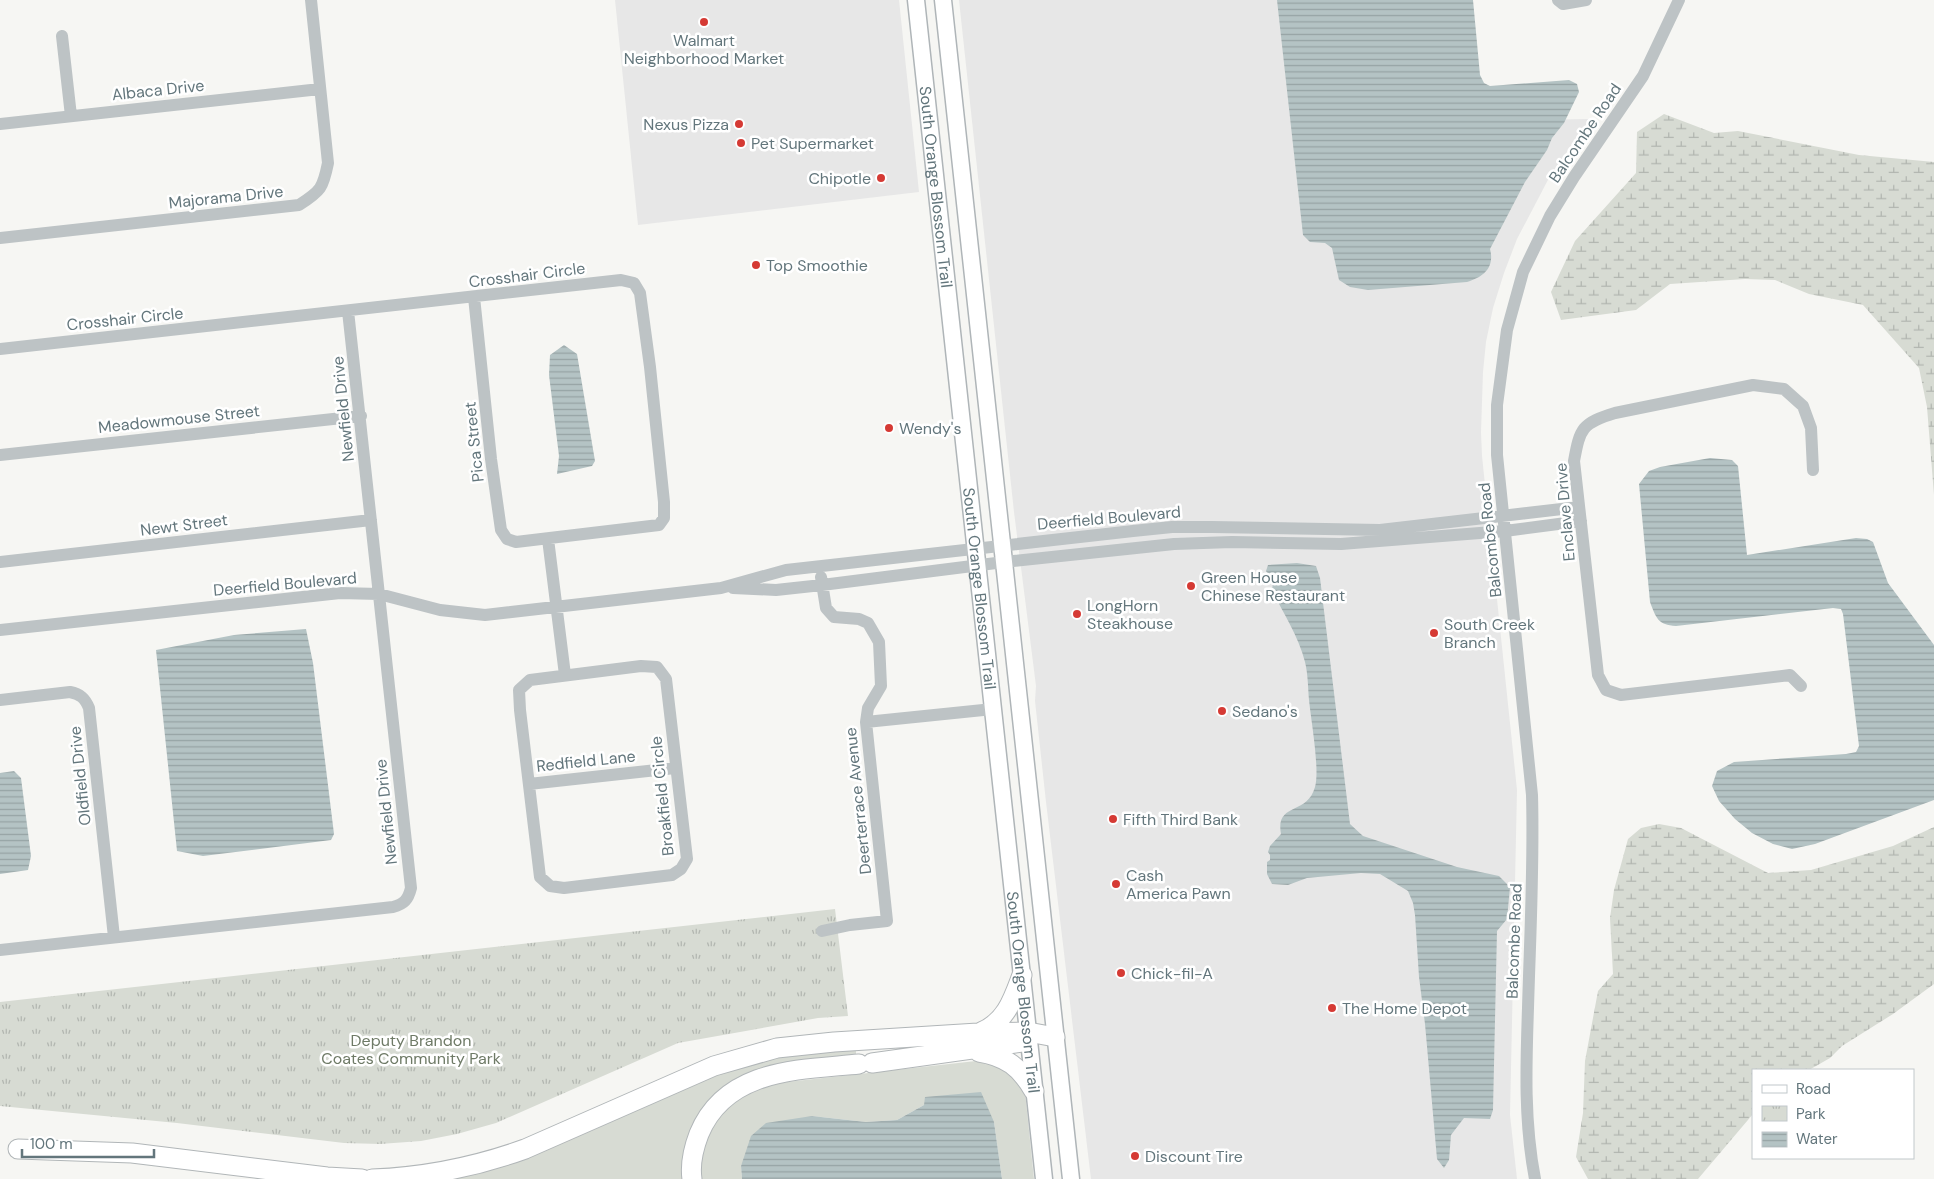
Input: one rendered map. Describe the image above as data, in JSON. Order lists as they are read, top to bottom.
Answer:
{
  "streets": {
    "main road": ["South Orange Blossom Trail"],
    "street": [
      "Albaca Drive",
      "Balcombe Road",
      "Majorama Drive",
      "Crosshair Circle",
      "Newfield Drive",
      "Meadowmouse Street",
      "Pica Street",
      "Enclave Drive",
      "Deerfield Boulevard",
      "Newt Street",
      "Redfield Lane",
      "Oldfield Drive",
      "Broakfield Circle",
      "Deerterrace Avenue"
    ]
  },
  "crossings": [
    ["Albaca Drive", "Majorama Drive"],
    ["Balcombe Road", "Deerfield Boulevard"],
    ["South Orange Blossom Trail", "Deerfield Boulevard"],
    ["Crosshair Circle", "Newfield Drive"],
    ["Crosshair Circle", "Pica Street"],
    ["Newfield Drive", "Meadowmouse Street"],
    ["Newfield Drive", "Deerfield Boulevard"],
    ["Newfield Drive", "Newt Street"],
    ["Newfield Drive", "Oldfield Drive"],
    ["Enclave Drive", "Deerfield Boulevard"],
    ["Deerfield Boulevard", "Deerterrace Avenue"],
    ["Redfield Lane", "Broakfield Circle"]
  ],
  "parks": ["Deputy Brandon Coates Community Park"],
  "places": [
    "Walmart Neighborhood Market",
    "Nexus Pizza",
    "Pet Supermarket",
    "Chipotle",
    "Top Smoothie",
    "Wendy's",
    "Green House Chinese Restaurant",
    "LongHorn Steakhouse",
    "South Creek Branch",
    "Sedano's",
    "Fifth Third Bank",
    "Cash America Pawn",
    "Chick-fil-A",
    "The Home Depot",
    "Discount Tire"
  ],
  "legend": ["Road", "Park", "Water"],
  "scale_bar": "100 m"
}
